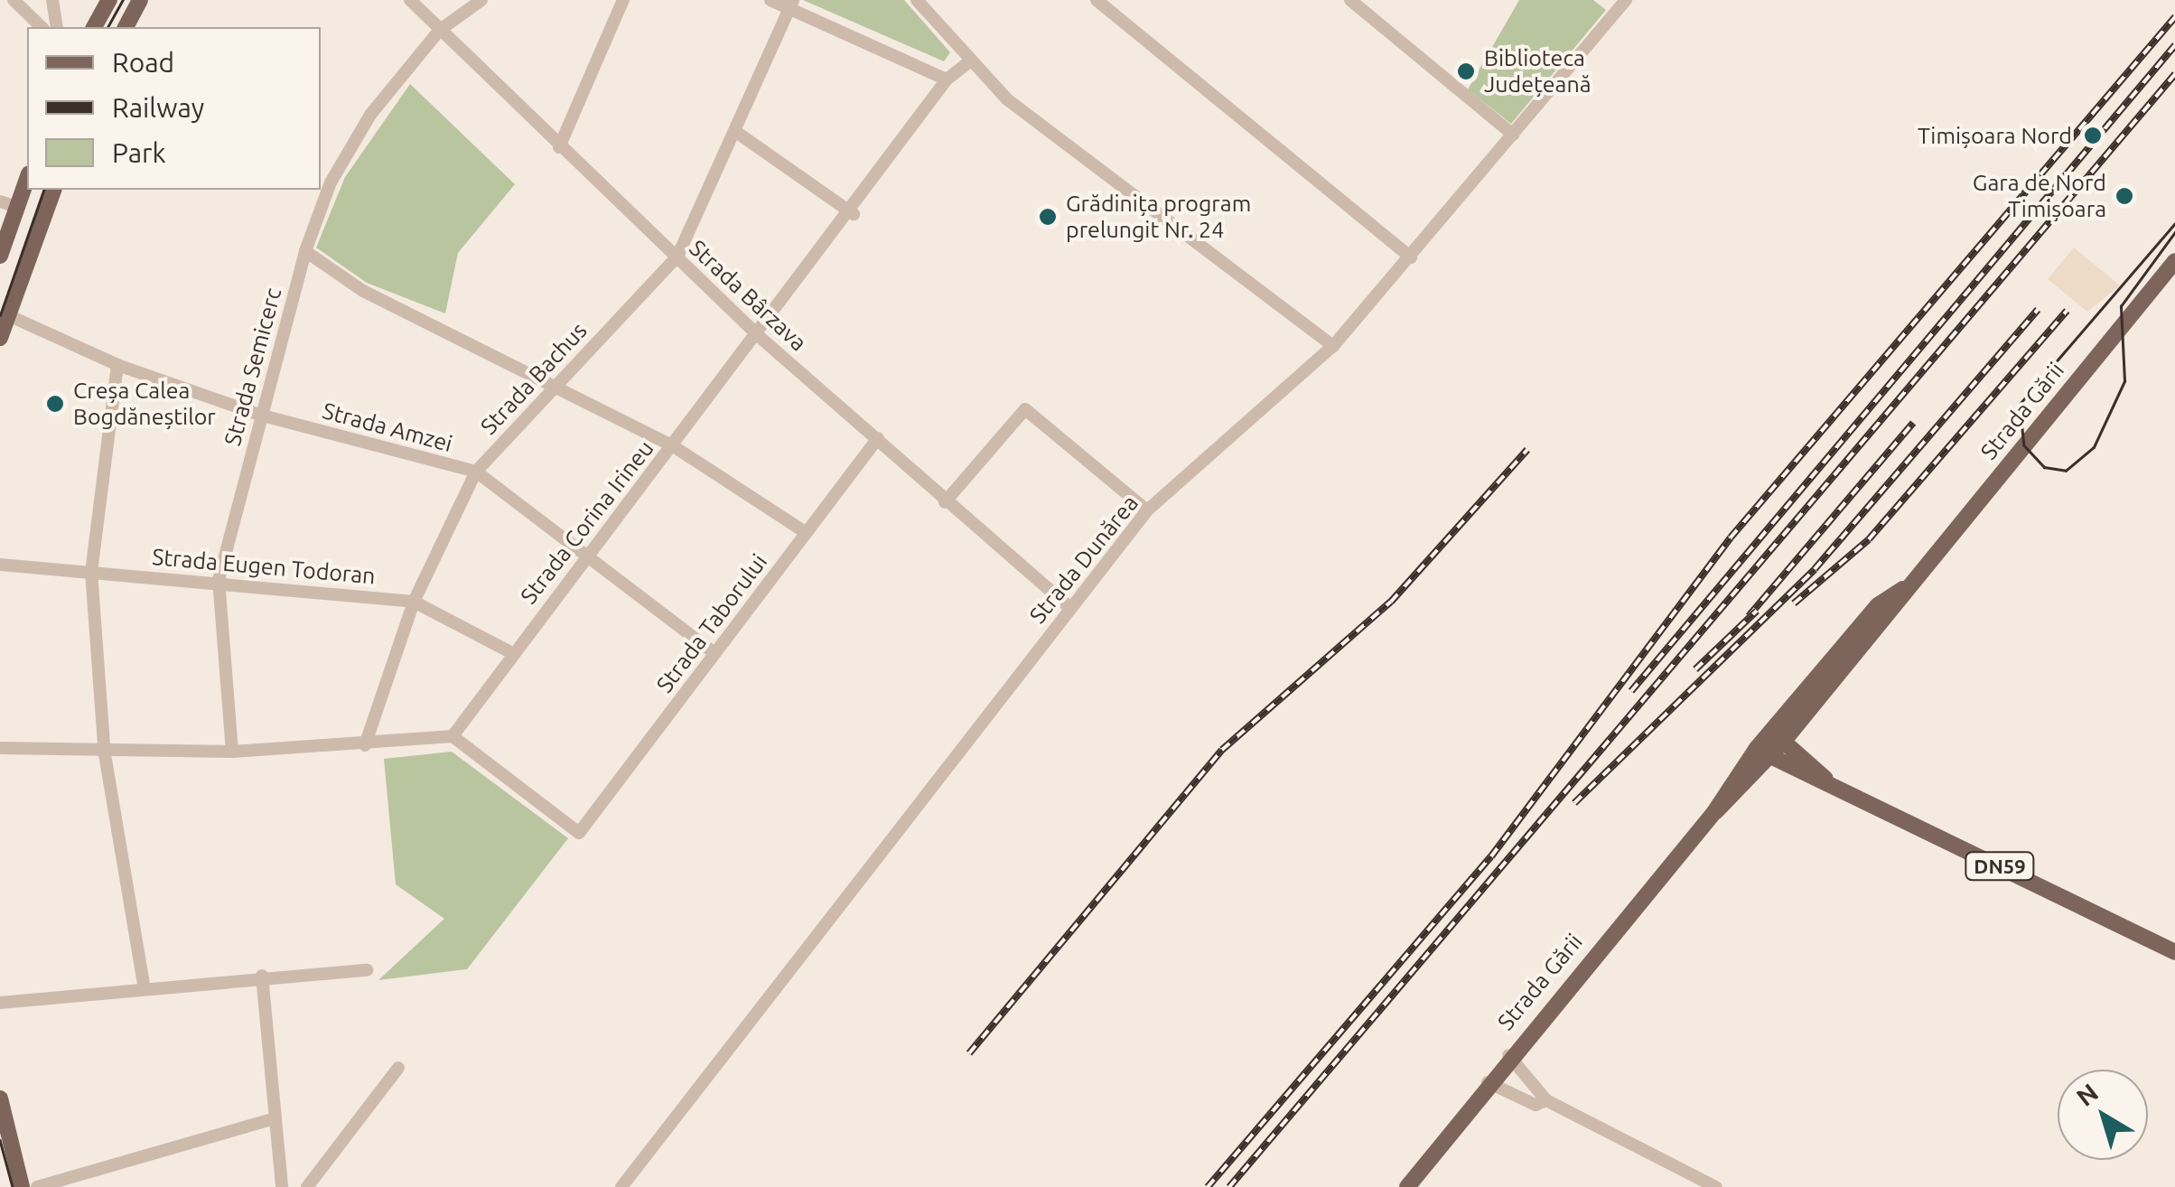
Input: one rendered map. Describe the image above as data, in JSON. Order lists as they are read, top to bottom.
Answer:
{
  "streets": {
    "main road": ["Strada Gării", "DN59"],
    "street": [
      "Strada Bârzava",
      "Strada Semicerc",
      "Strada Bachus",
      "Strada Amzei",
      "Strada Corina Irineu",
      "Strada Dunărea",
      "Strada Eugen Todoran",
      "Strada Taborului"
    ]
  },
  "crossings": [
    ["Strada Bârzava", "Strada Semicerc"],
    ["Strada Bârzava", "Strada Bachus"],
    ["Strada Bârzava", "Strada Corina Irineu"],
    ["Strada Bârzava", "Strada Dunărea"],
    ["Strada Bârzava", "Strada Taborului"],
    ["Strada Semicerc", "Strada Amzei"],
    ["Strada Semicerc", "Strada Eugen Todoran"],
    ["Strada Bachus", "Strada Amzei"],
    ["Strada Bachus", "Strada Eugen Todoran"],
    ["Strada Gării", "DN59"],
    ["Strada Amzei", "Strada Corina Irineu"],
    ["Strada Amzei", "Strada Taborului"],
    ["Strada Corina Irineu", "Strada Eugen Todoran"],
    ["Strada Corina Irineu", "Strada Taborului"]
  ],
  "places": [
    "Biblioteca Județeană",
    "Timișoara Nord",
    "Gara de Nord Timișoara",
    "Grădinița program prelungit Nr. 24",
    "Creșa Calea Bogdăneștilor"
  ],
  "legend": ["Road", "Railway", "Park"],
  "north": "top left"
}
